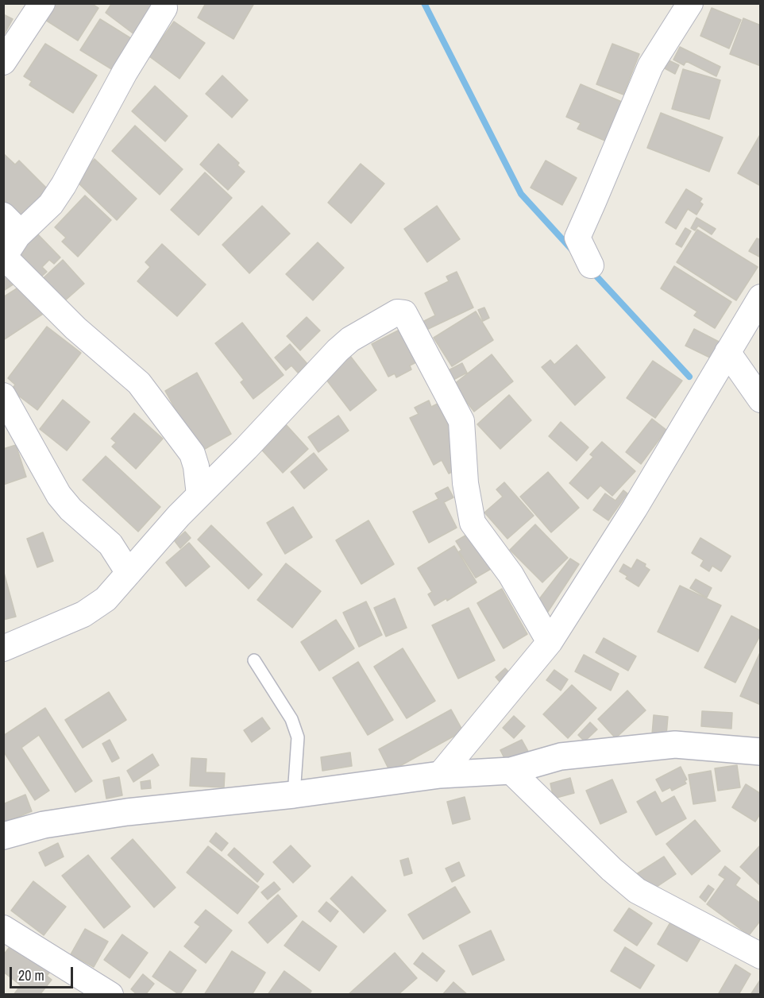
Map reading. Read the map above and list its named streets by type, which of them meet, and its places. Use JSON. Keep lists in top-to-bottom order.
{
  "scale_bar": "20 m"
}
